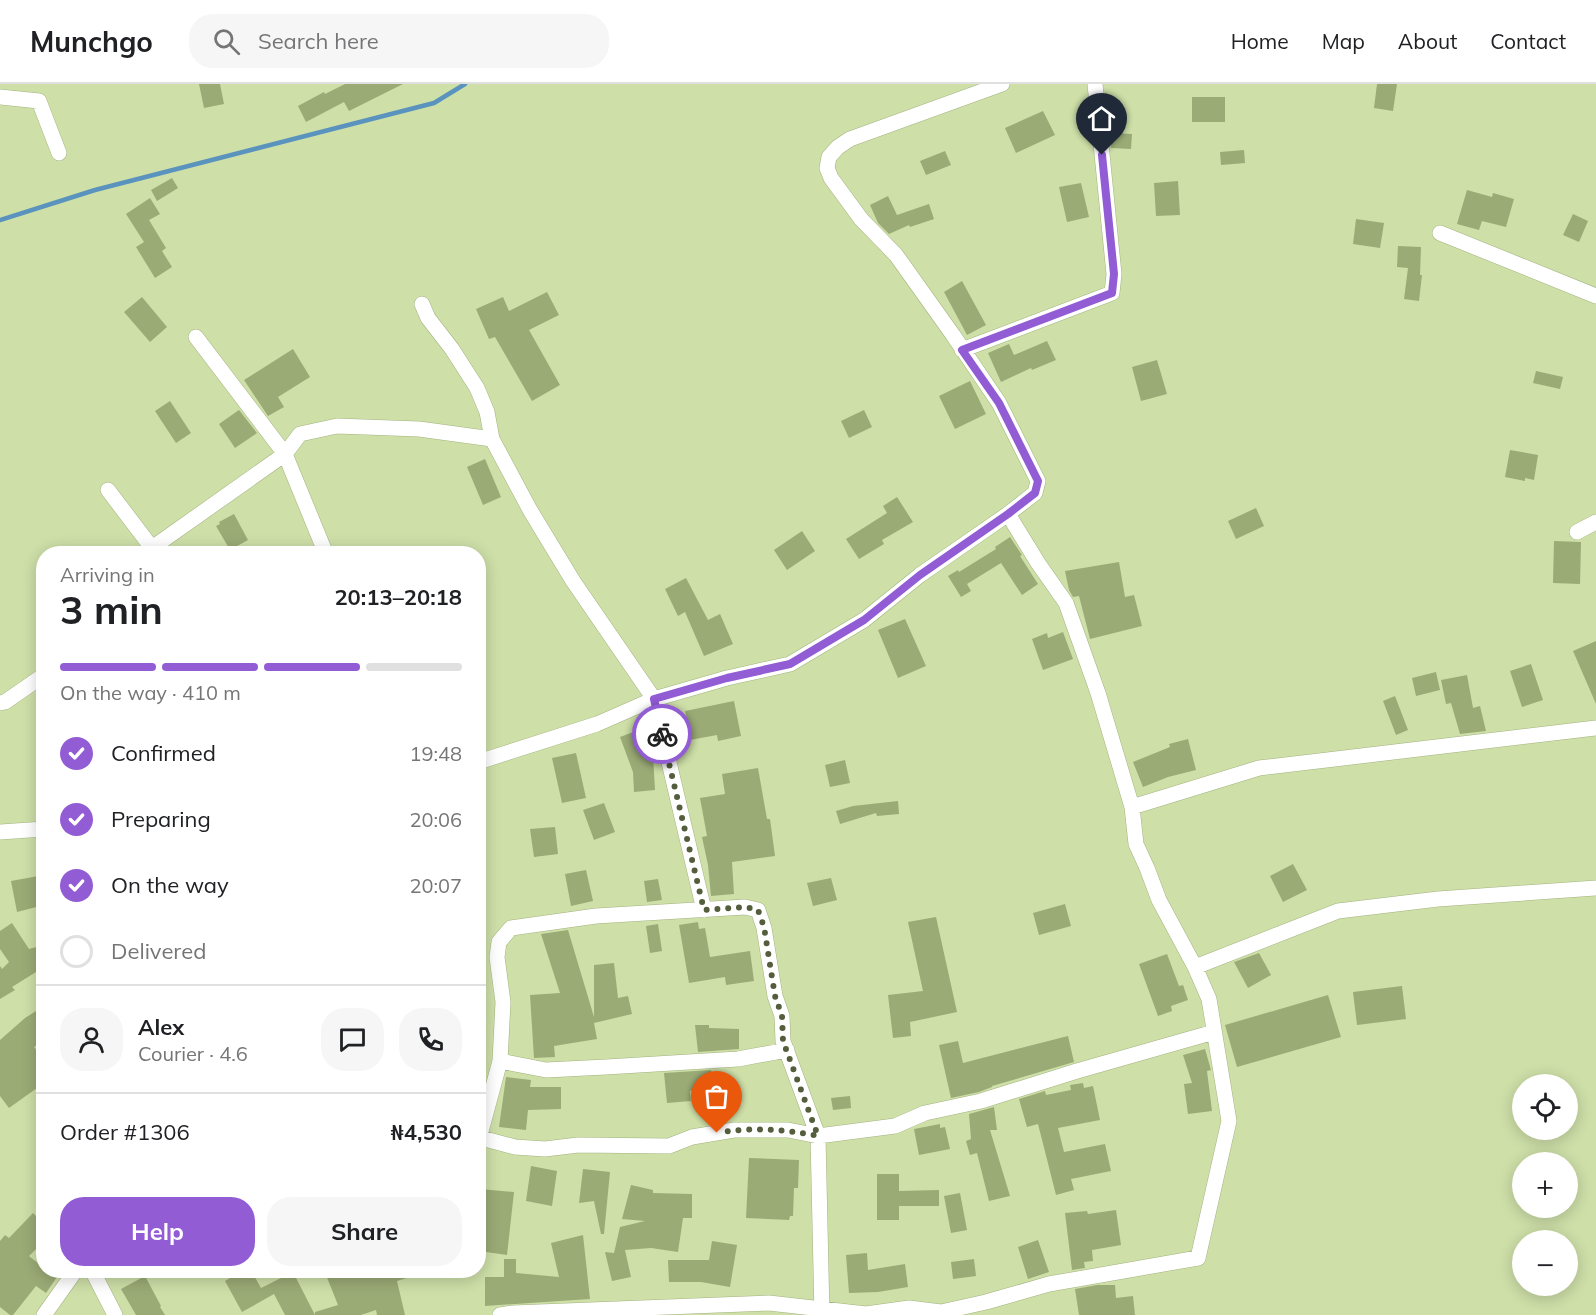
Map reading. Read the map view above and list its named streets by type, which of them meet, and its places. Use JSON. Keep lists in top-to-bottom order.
{
  "page": {
    "header": "Munchgo",
    "search": "Search here",
    "nav": [
      "Home",
      "Map",
      "About",
      "Contact"
    ],
    "heading": ["3 min", "Arriving in", "20:13–20:18"],
    "panel": [
      "Alex",
      "Courier · 4.6",
      "Order #1306",
      "₦4,530"
    ],
    "bar": "On the way · 410 m",
    "list": [
      ["Confirmed", "19:48"],
      ["Preparing", "20:06"],
      ["On the way", "20:07"],
      "Delivered"
    ],
    "map_buttons": ["+", "−"],
    "buttons": ["Help", "Share"]
  }
}
